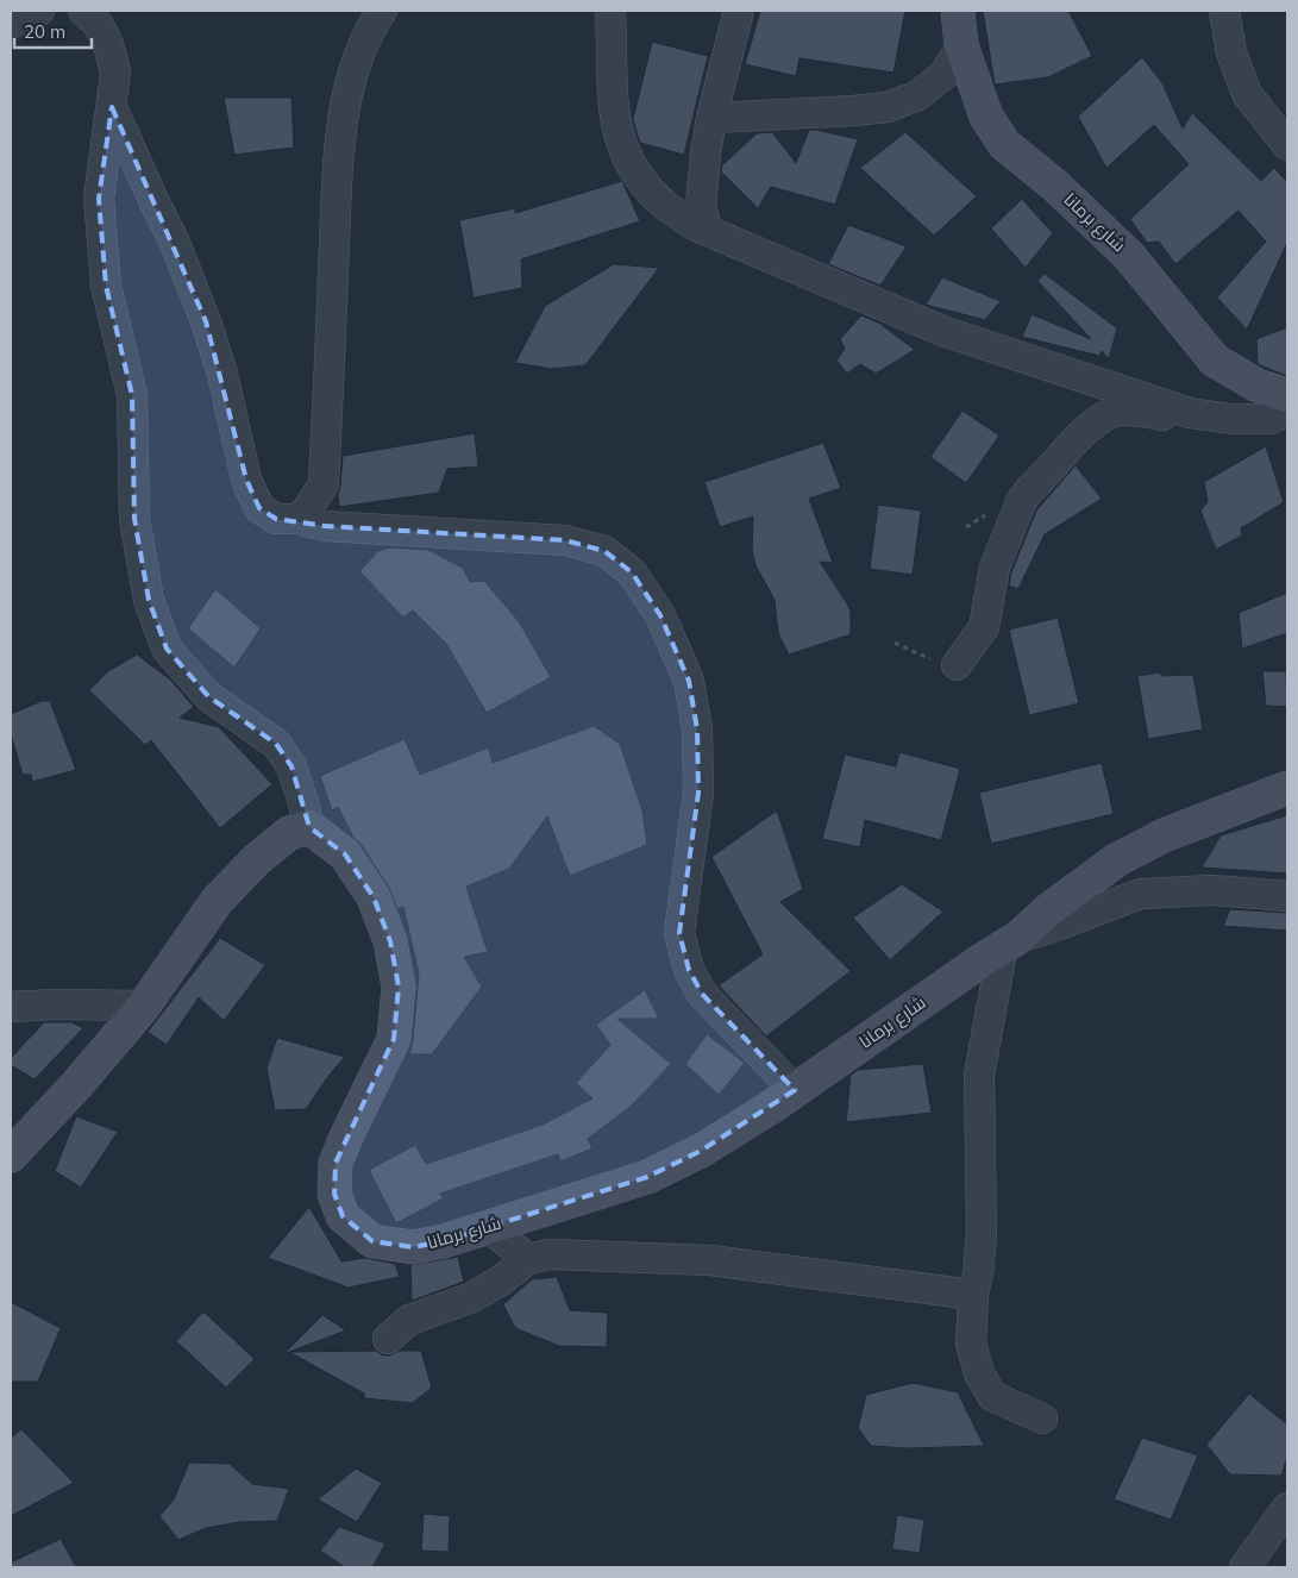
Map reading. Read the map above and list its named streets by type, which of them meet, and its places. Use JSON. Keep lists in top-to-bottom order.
{
  "streets": {
    "street": ["شارع برمانا"]
  },
  "scale_bar": "20 m"
}
